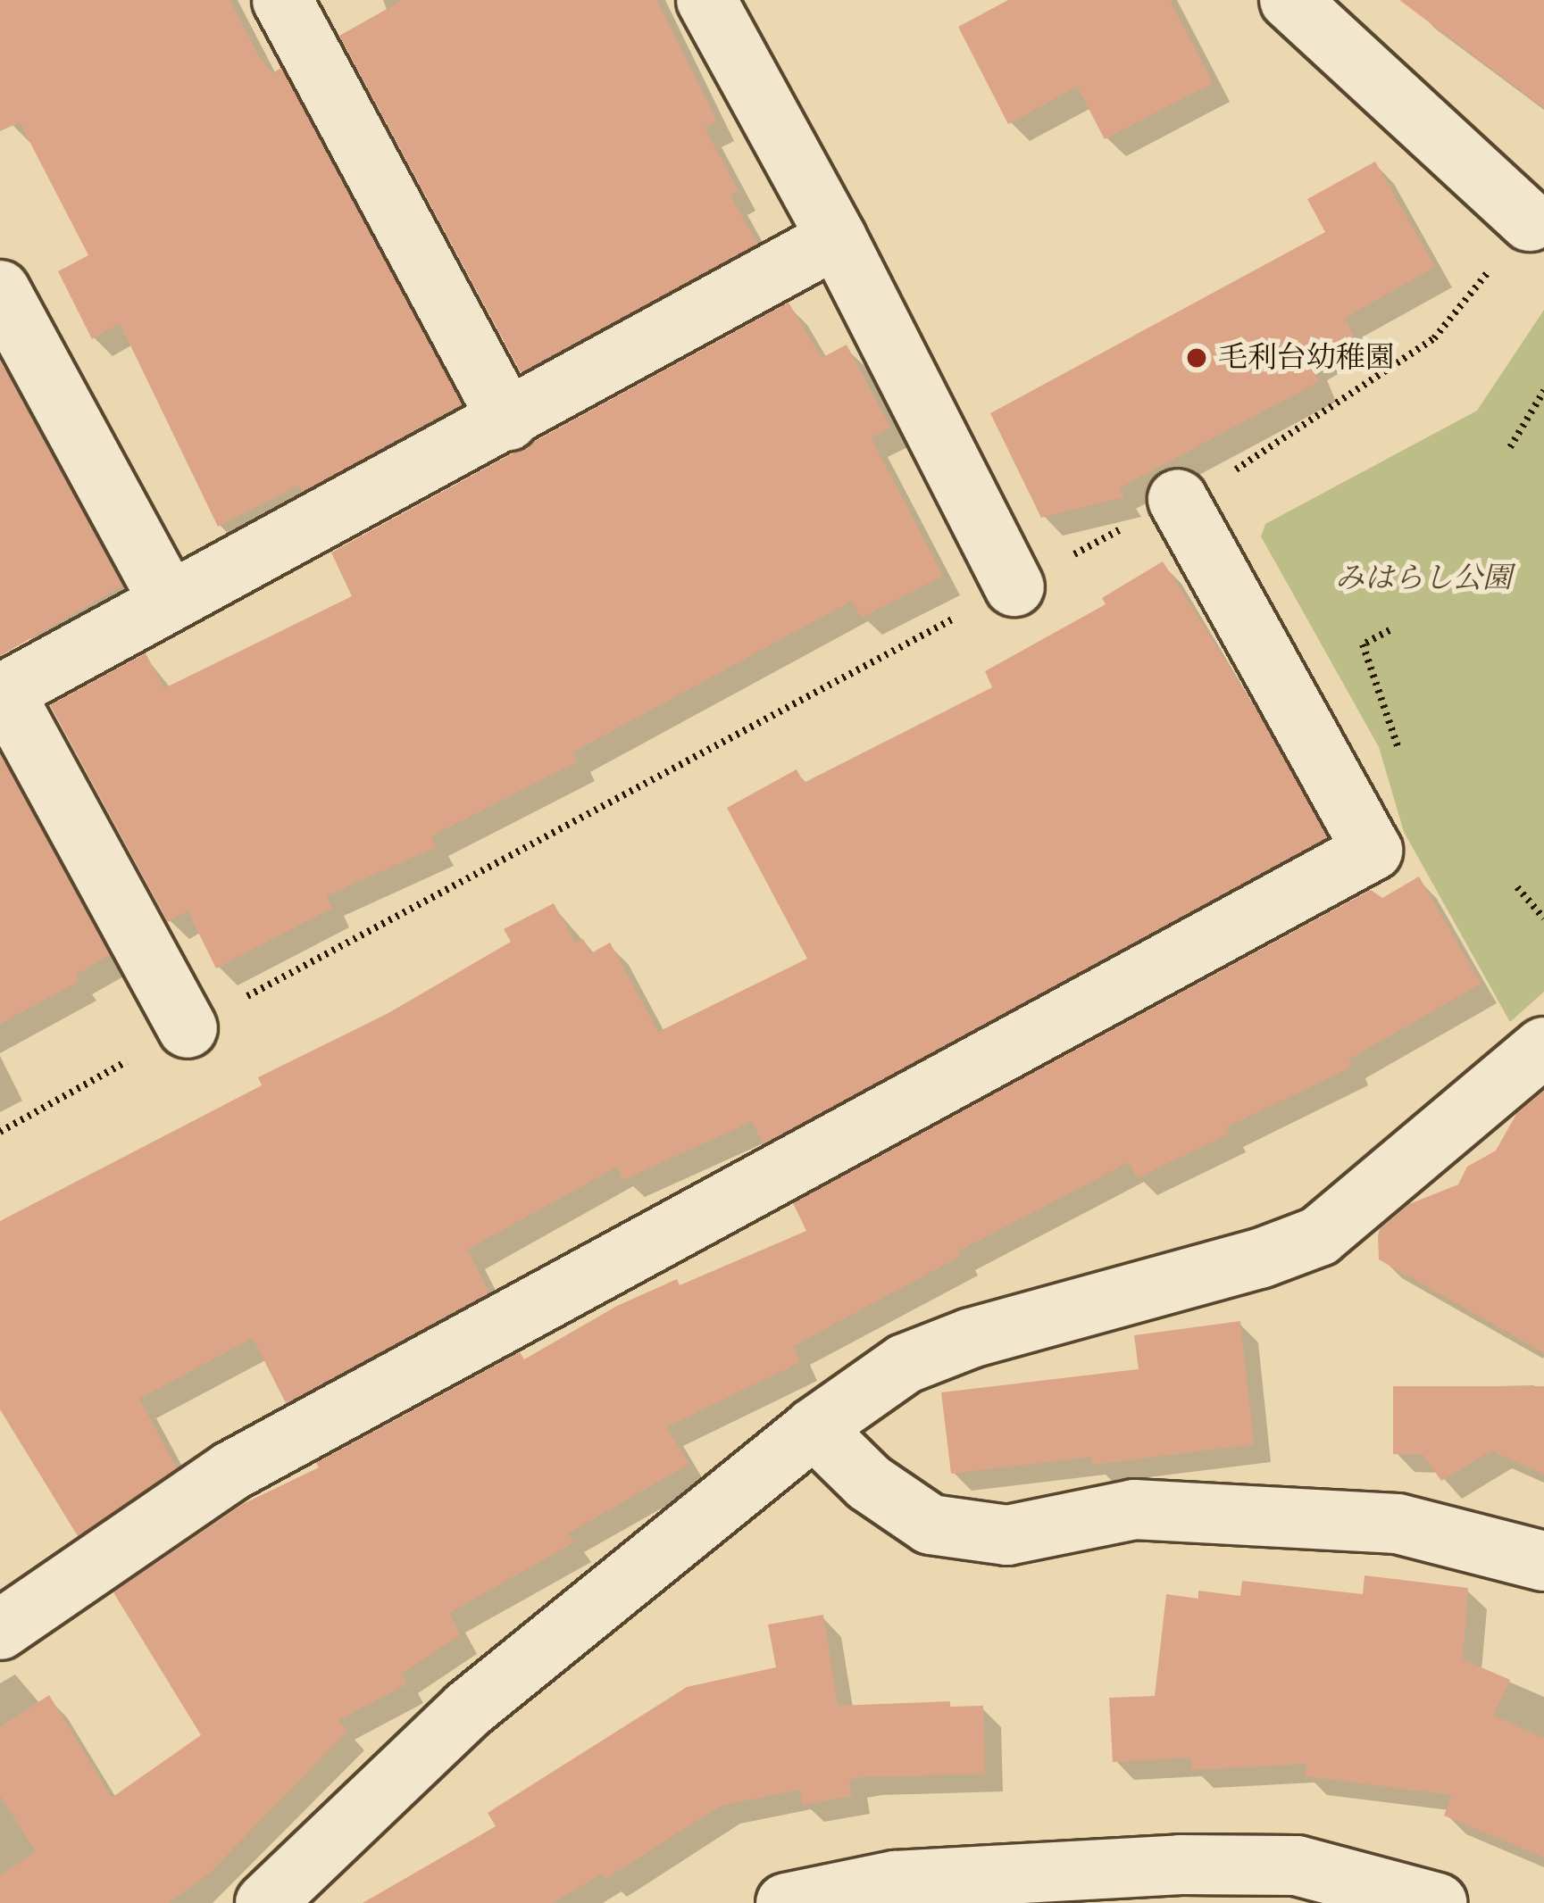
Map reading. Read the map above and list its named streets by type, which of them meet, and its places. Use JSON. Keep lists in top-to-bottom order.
{
  "parks": ["みはらし公園"],
  "places": ["毛利台幼稚園"]
}
